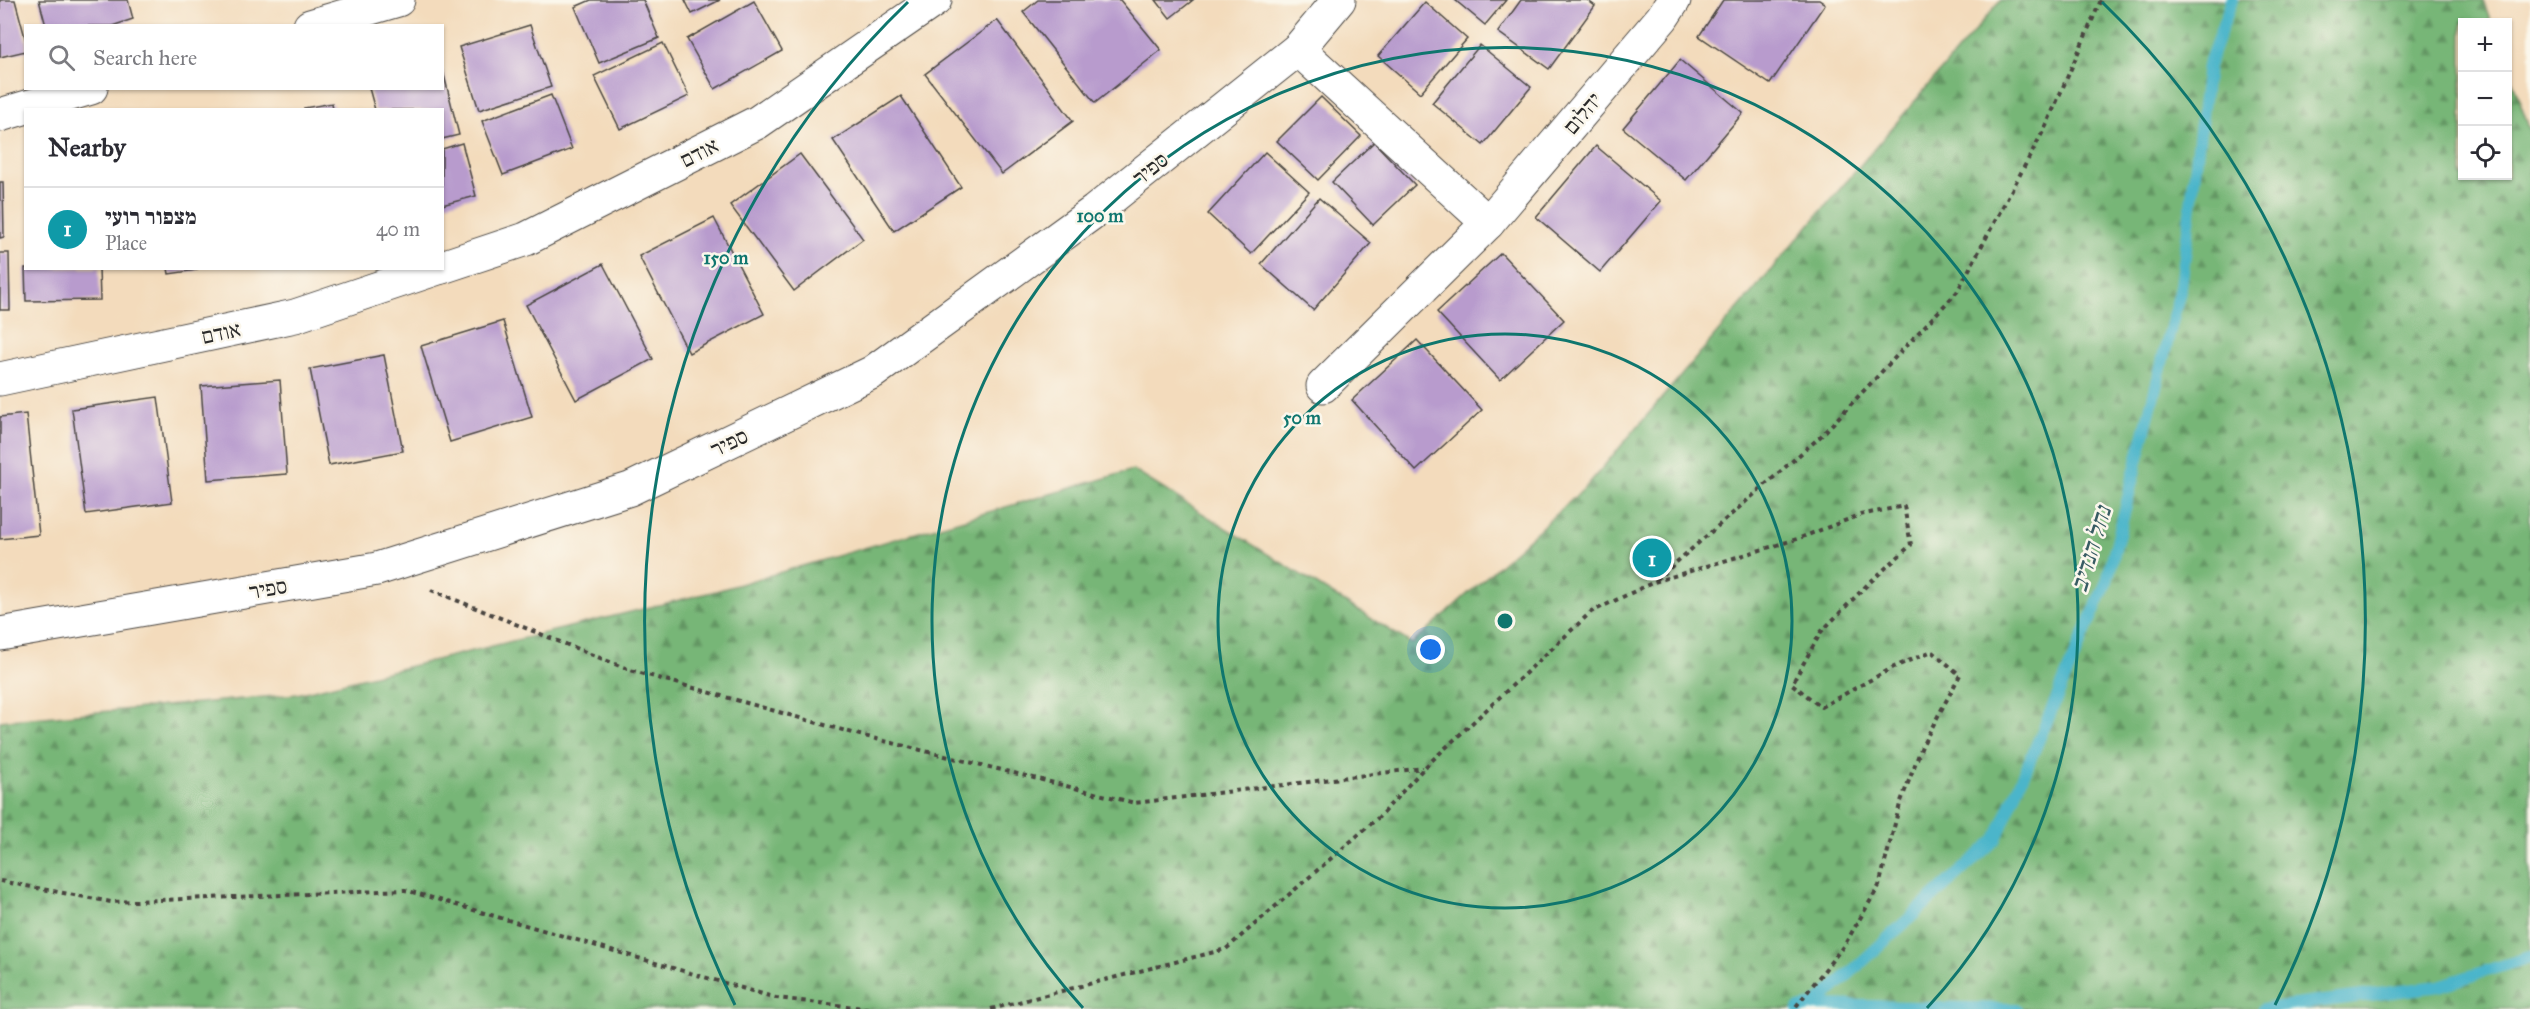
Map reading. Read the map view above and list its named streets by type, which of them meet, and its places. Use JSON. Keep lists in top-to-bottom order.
{
  "streets": {
    "street": ["יהלום", "אודם", "ספיר"]
  },
  "water": ["נחל הנדיב"],
  "page": {
    "map_buttons": ["+", "−"],
    "search": "Search here",
    "heading": "Nearby",
    "list": [
      {
        "mark": "1",
        "name": "מצפור רועי",
        "note": "Place",
        "value": "40 m"
      }
    ],
    "pins": "1"
  },
  "rings": ["100 m", "150 m", "50 m"]
}
